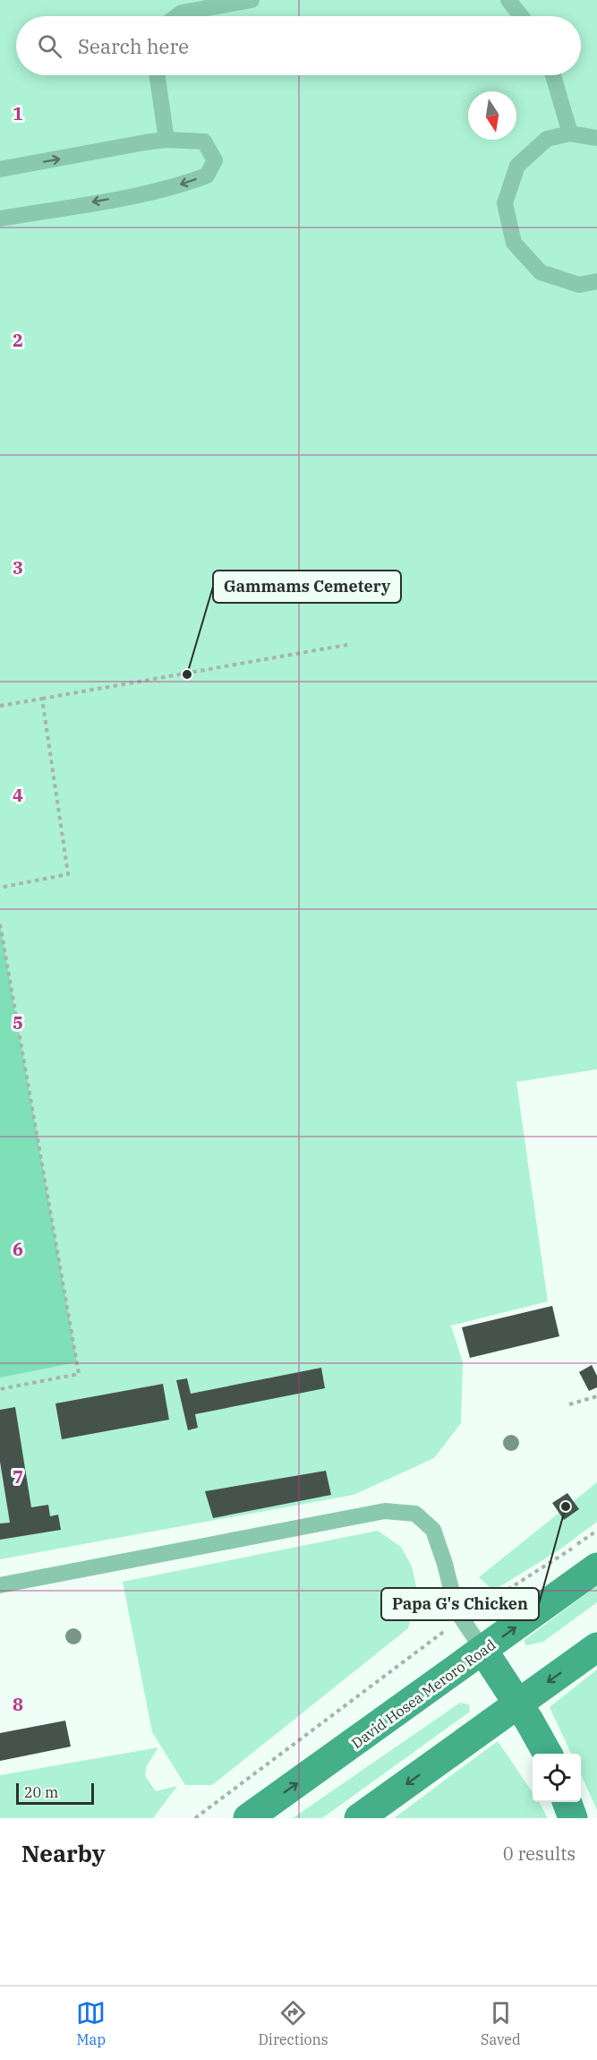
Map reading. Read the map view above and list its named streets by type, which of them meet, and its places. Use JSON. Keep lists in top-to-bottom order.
{
  "streets": {
    "main road": ["David Hosea Meroro Road"]
  },
  "places": ["Gammams Cemetery", "Papa G's Chicken"],
  "scale_bar": "20 m",
  "north": "bottom",
  "page": {
    "search": "Search here",
    "scale": "20 m",
    "heading": ["Nearby", "0 results"],
    "nav": ["Map", "Directions", "Saved"]
  },
  "grid": {
    "rows": [
      "1",
      "2",
      "3",
      "4",
      "5",
      "6",
      "7",
      "8"
    ]
  }
}
